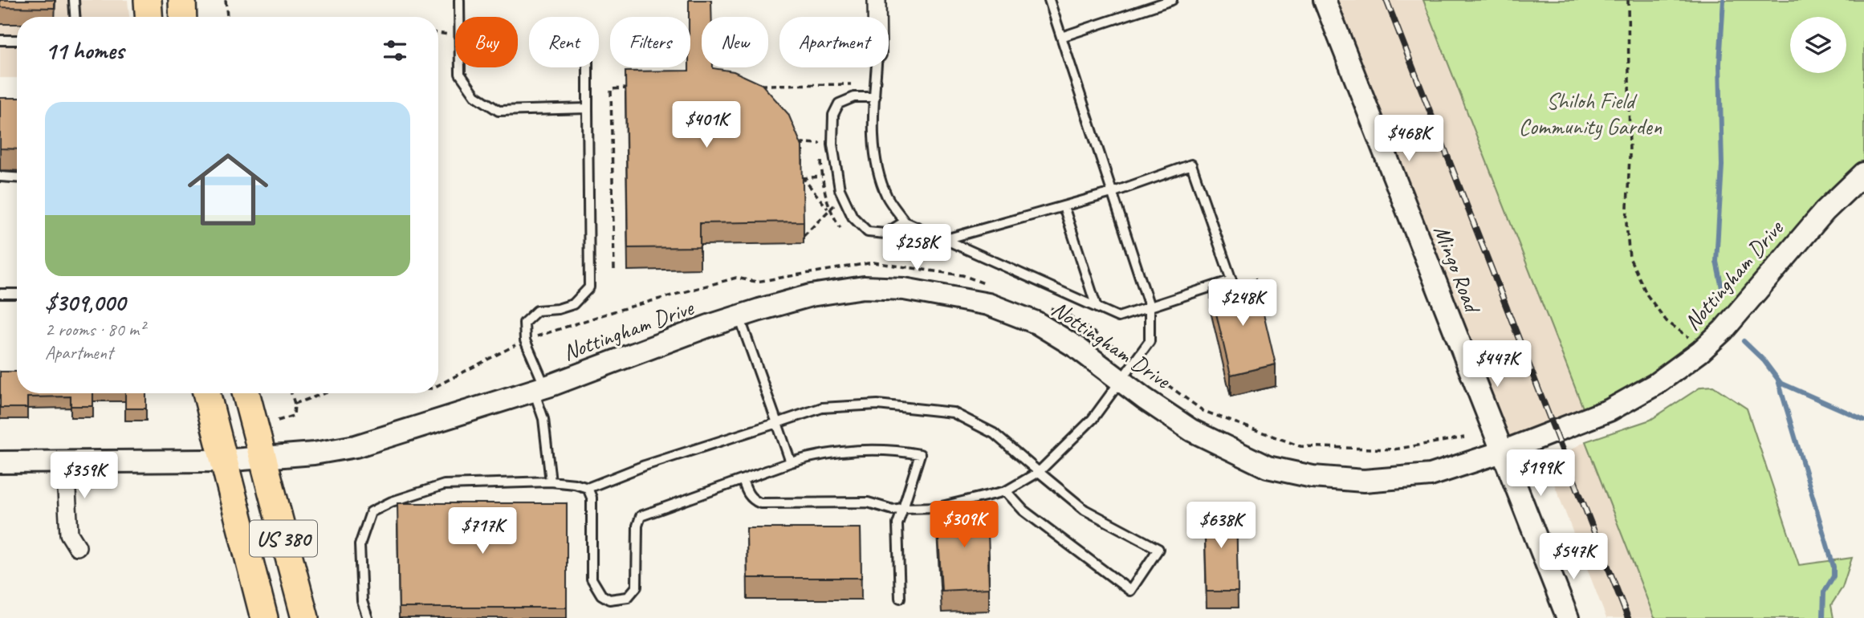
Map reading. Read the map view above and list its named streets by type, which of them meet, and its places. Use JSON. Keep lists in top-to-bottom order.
{
  "streets": {
    "main road": ["US 380"],
    "street": ["Mingo Road", "Nottingham Drive"]
  },
  "crossings": [
    ["Mingo Road", "Nottingham Drive"],
    ["Nottingham Drive", "US 380"]
  ],
  "parks": ["Shiloh Field Community Garden"],
  "page": {
    "chip": [
      "Buy",
      "Rent",
      "Filters",
      "New",
      "Apartment"
    ],
    "heading": "11 homes",
    "list": [
      {
        "name": "$309,000",
        "note": "2 rooms · 80 m² · Apartment"
      }
    ],
    "price": [
      "$401K",
      "$468K",
      "$258K",
      "$248K",
      "$447K",
      "$199K",
      "$359K",
      "$309K",
      "$638K",
      "$717K",
      "$547K"
    ]
  }
}
